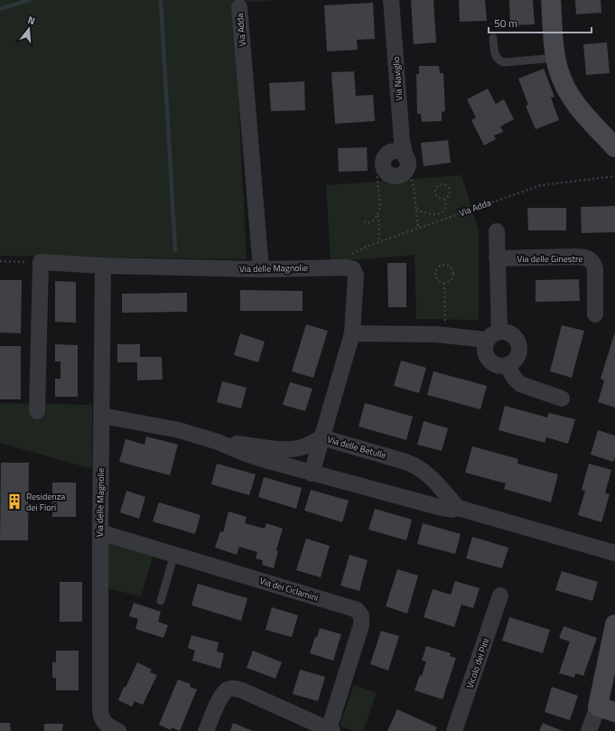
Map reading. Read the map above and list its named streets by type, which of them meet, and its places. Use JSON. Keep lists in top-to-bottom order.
{
  "streets": {
    "street": [
      "Via Adda",
      "Via Naviglio",
      "Via delle Ginestre",
      "Via delle Magnolie",
      "Via delle Betulle",
      "Via dei Ciclamini",
      "Vicolo dei Pini"
    ]
  },
  "crossings": [
    ["Via Adda", "Via delle Magnolie"],
    ["Via delle Magnolie", "Via delle Betulle"],
    ["Via delle Magnolie", "Via dei Ciclamini"]
  ],
  "places": {
    "building": ["Residenza dei Fiori"]
  },
  "scale_bar": "50 m",
  "north": "top"
}
